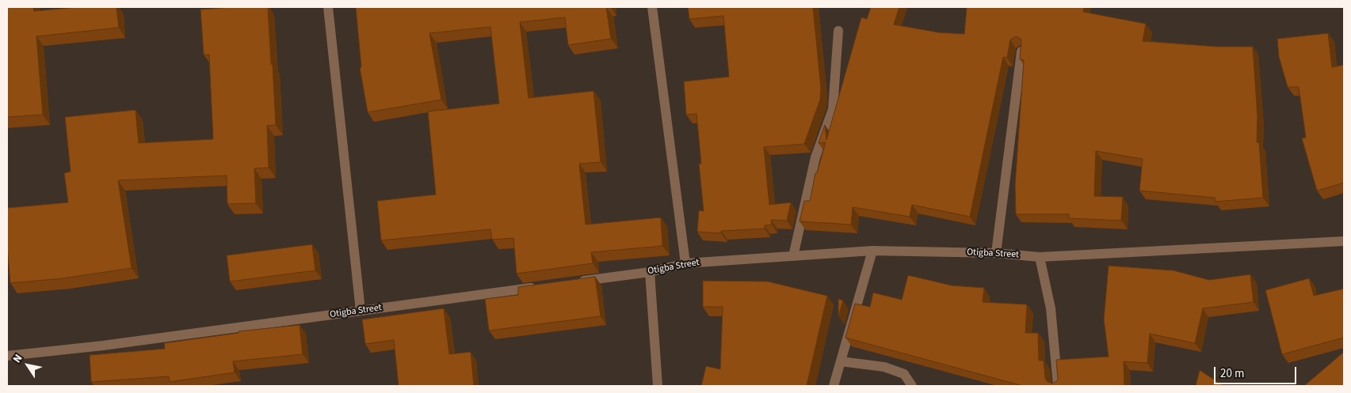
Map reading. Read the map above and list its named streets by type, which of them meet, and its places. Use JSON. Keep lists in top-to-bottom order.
{
  "streets": {
    "street": ["Otigba Street"]
  },
  "scale_bar": "20 m",
  "north": "top left"
}
